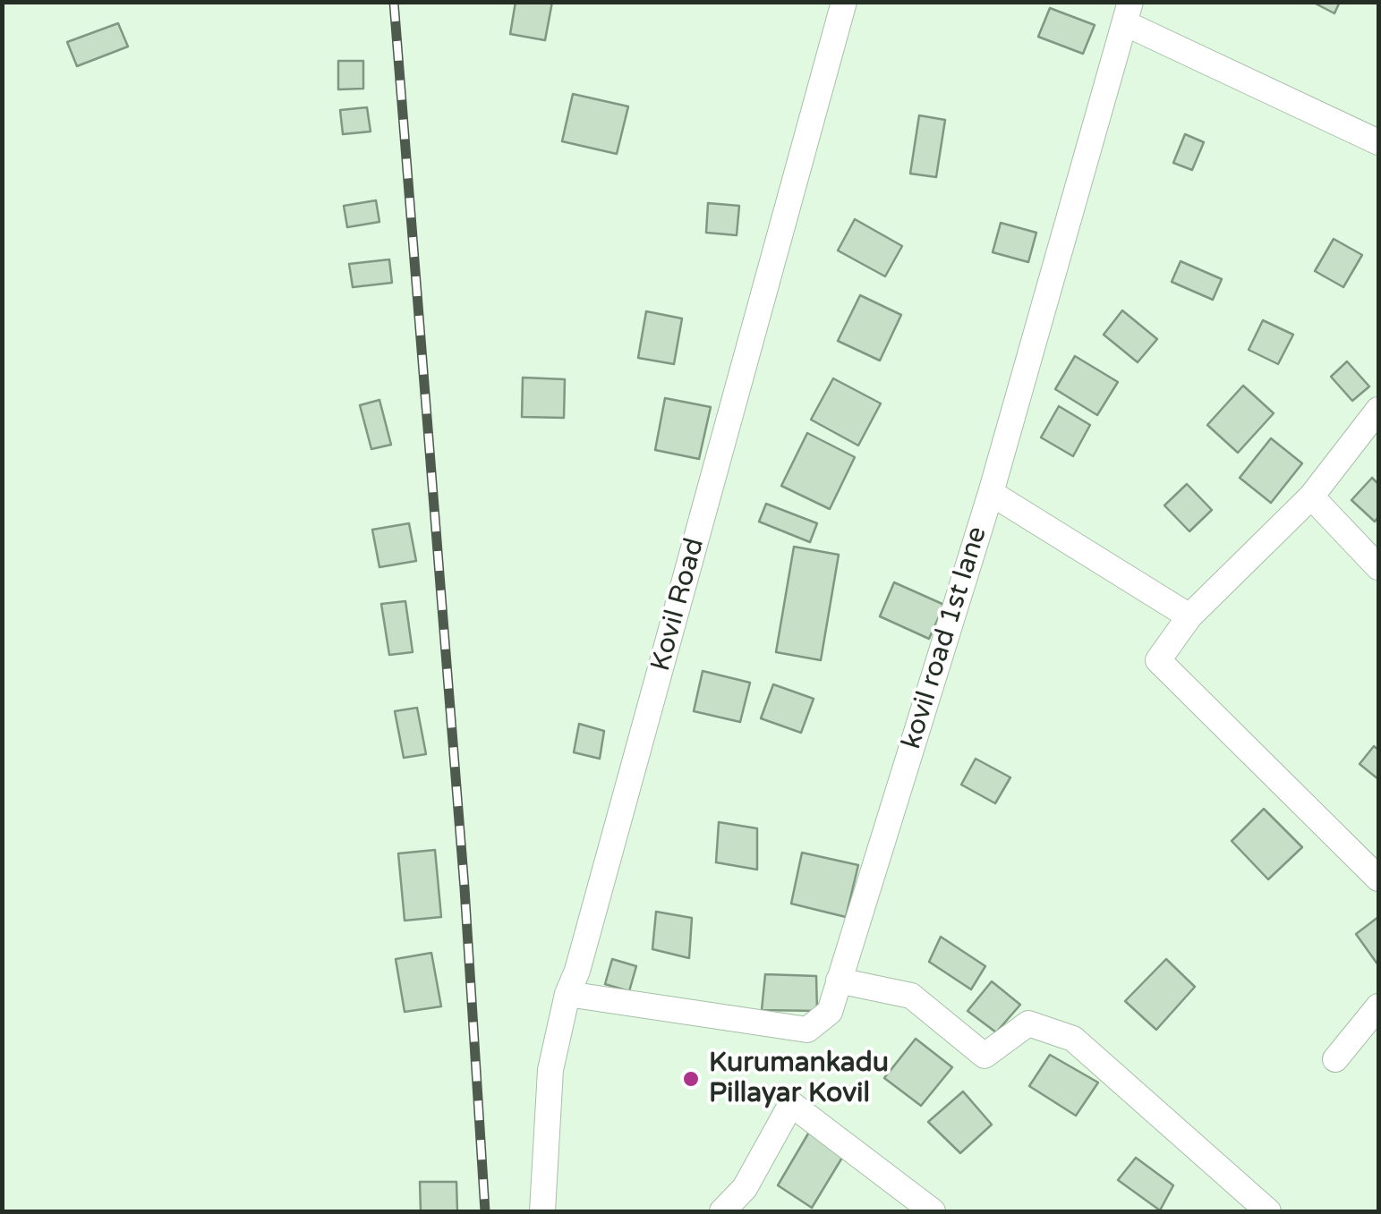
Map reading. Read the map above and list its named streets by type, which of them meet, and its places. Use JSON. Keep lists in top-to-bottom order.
{
  "streets": {
    "street": ["Kovil Road", "kovil road 1st lane"]
  },
  "crossings": [
    ["Kovil Road", "kovil road 1st lane"]
  ],
  "places": ["Kurumankadu Pillayar Kovil"]
}
